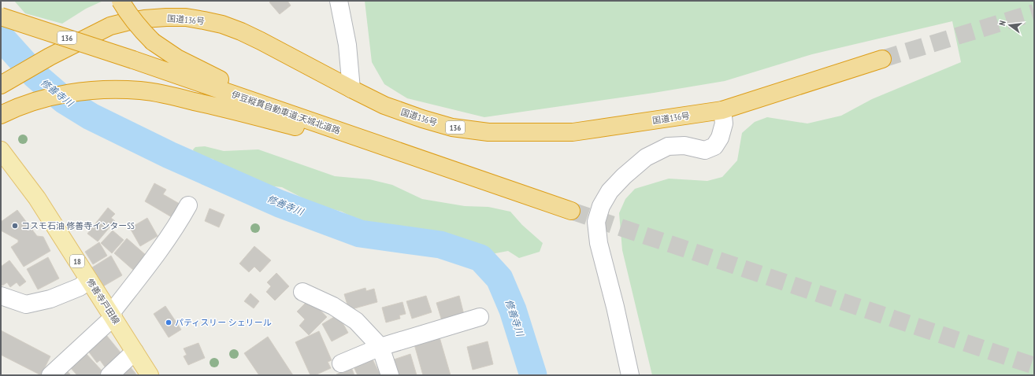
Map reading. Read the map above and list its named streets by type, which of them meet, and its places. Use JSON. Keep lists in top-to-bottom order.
{
  "streets": {
    "highway": ["国道136号", "136", "伊豆縦貫自動車道;天城北道路"],
    "main road": ["18", "修善寺戸田線"]
  },
  "water": ["修善寺川"],
  "places": ["コスモ石油 修善寺インターSS", "パティスリー シェリール"],
  "north": "left"
}
